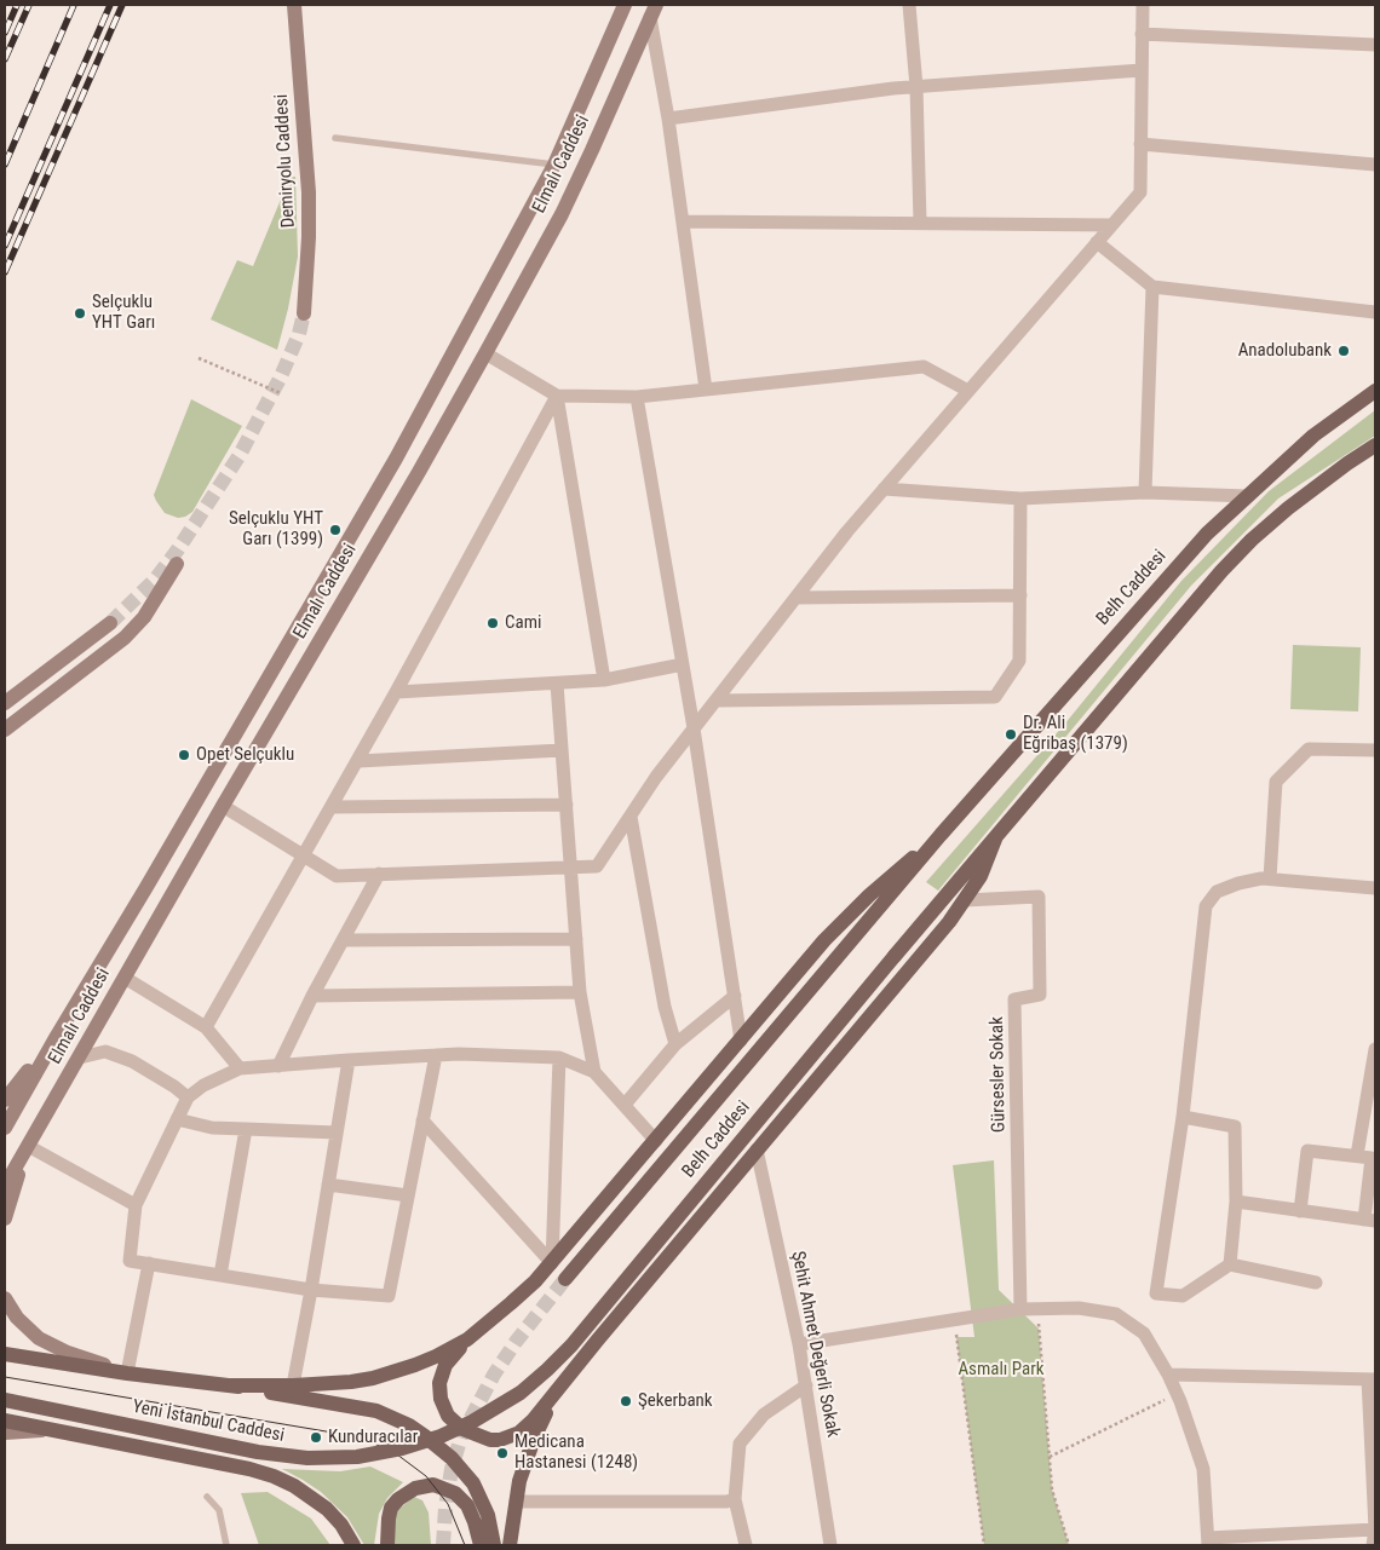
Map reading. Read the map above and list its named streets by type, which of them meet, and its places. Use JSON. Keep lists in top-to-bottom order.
{
  "streets": {
    "main road": [
      "Demiryolu Caddesi",
      "Elmalı Caddesi",
      "Belh Caddesi",
      "Yeni İstanbul Caddesi"
    ],
    "street": ["Gürsesler Sokak", "Şehit Ahmet Değerli Sokak"]
  },
  "crossings": [
    ["Belh Caddesi", "Gürsesler Sokak"],
    ["Belh Caddesi", "Şehit Ahmet Değerli Sokak"],
    ["Belh Caddesi", "Yeni İstanbul Caddesi"]
  ],
  "parks": ["Asmalı Park"],
  "places": [
    "Selçuklu YHT Garı",
    "Anadolubank",
    "Selçuklu YHT Garı (1399)",
    "Cami",
    "Dr. Ali Eğribaş (1379)",
    "Opet Selçuklu",
    "Şekerbank",
    "Kunduracılar",
    "Medicana Hastanesi (1248)"
  ]
}
